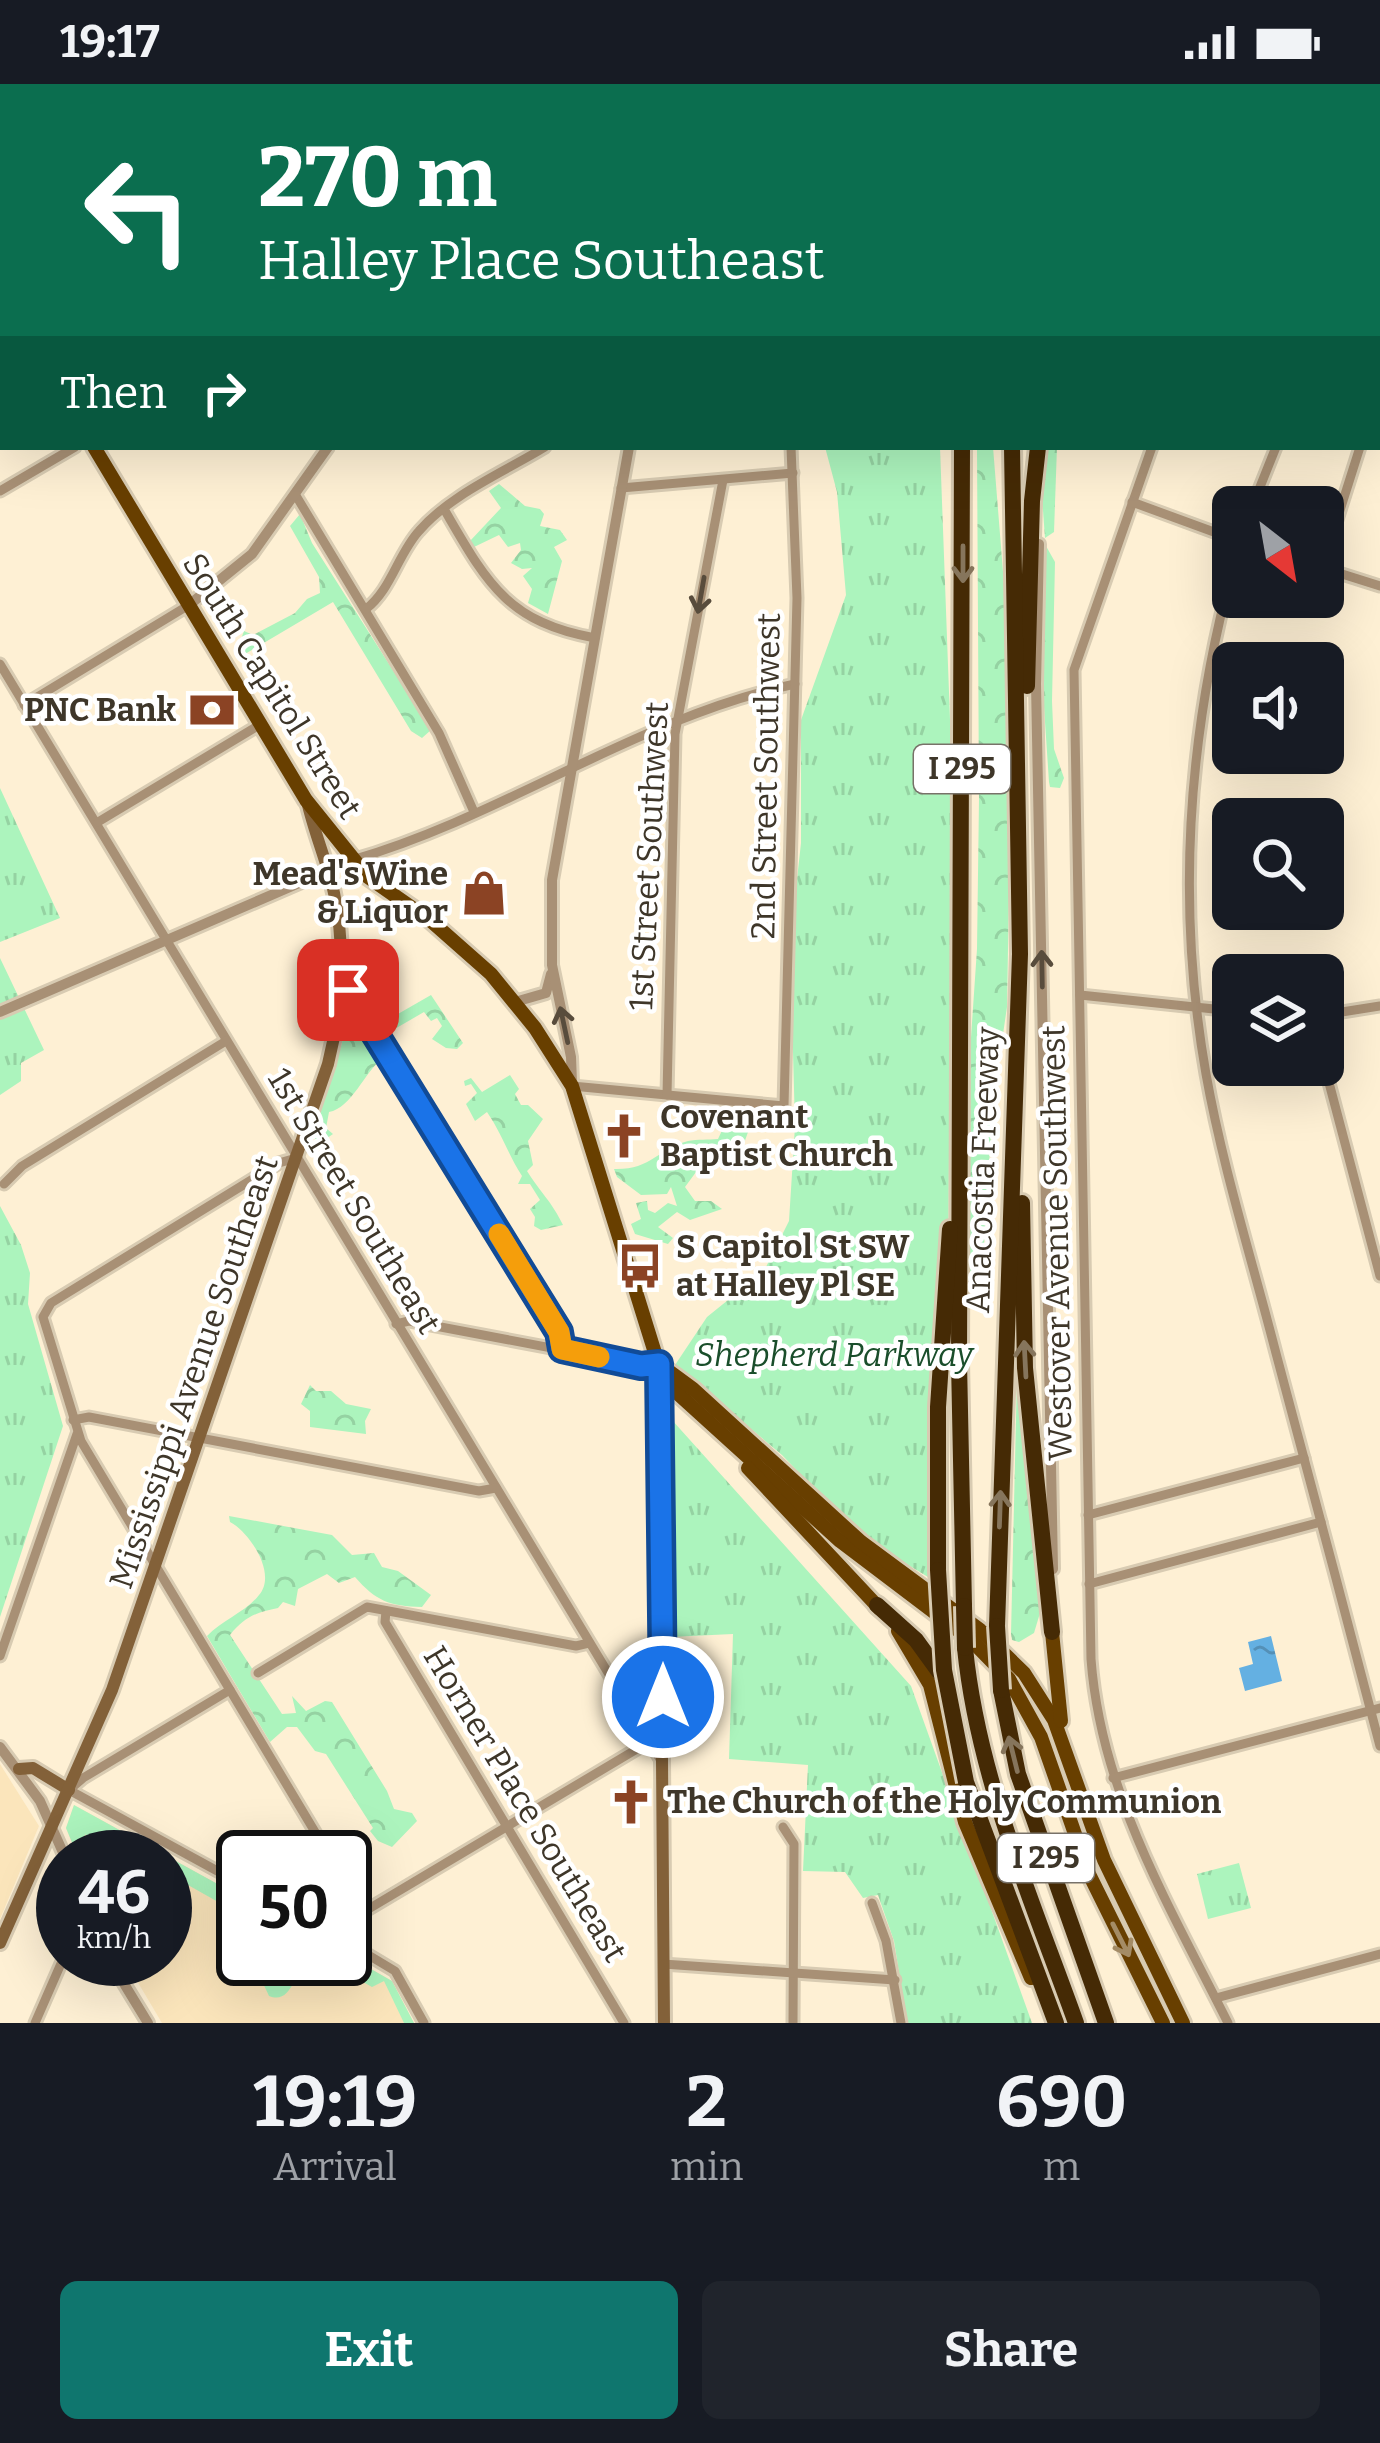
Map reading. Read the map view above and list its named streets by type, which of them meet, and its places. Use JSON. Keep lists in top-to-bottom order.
{
  "streets": {
    "highway": ["I 295", "Anacostia Freeway"],
    "main road": ["South Capitol Street", "Mississippi Avenue Southeast"],
    "street": [
      "2nd Street Southwest",
      "1st Street Southwest",
      "1st Street Southeast",
      "Westover Avenue Southwest",
      "Horner Place Southeast"
    ]
  },
  "crossings": [
    ["South Capitol Street", "Mississippi Avenue Southeast"],
    ["2nd Street Southwest", "1st Street Southwest"],
    ["1st Street Southeast", "Mississippi Avenue Southeast"]
  ],
  "one_way": ["1st Street Southwest"],
  "parks": ["Shepherd Parkway"],
  "places": {
    "bank": ["PNC Bank"],
    "shop": ["Mead's Wine & Liquor"],
    "church": ["Covenant Baptist Church", "The Church of the Holy Communion"],
    "bus stop": ["S Capitol St SW at Halley Pl SE"]
  },
  "north": "bottom right",
  "page": {
    "status": "19:17",
    "turn": ["270 m", "Halley Place Southeast"],
    "then": "Then",
    "speed": "46 km/h",
    "limit": "50",
    "eta": [
      "19:19",
      "Arrival",
      "2",
      "min",
      "690",
      "m"
    ],
    "buttons": ["Exit", "Share"]
  }
}
